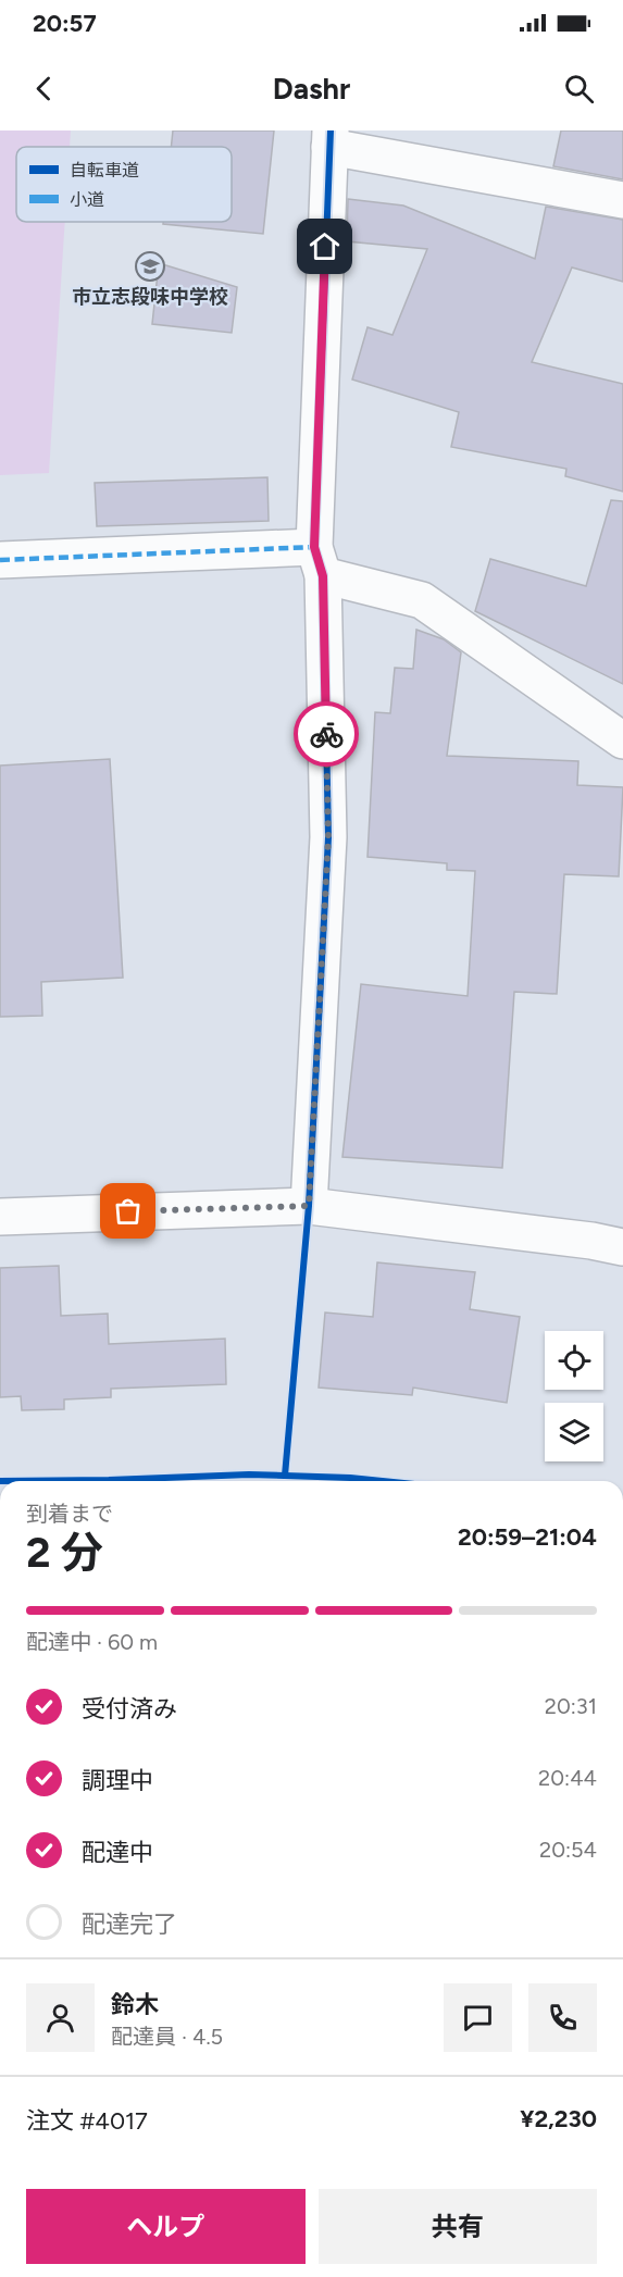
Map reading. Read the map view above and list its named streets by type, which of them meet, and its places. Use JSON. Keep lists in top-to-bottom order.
{
  "places": {
    "school or university": ["市立志段味中学校"]
  },
  "legend": ["自転車道", "小道"],
  "page": {
    "status": "20:57",
    "header": "Dashr",
    "heading": ["2 分", "到着まで", "20:59–21:04"],
    "panel": [
      "鈴木",
      "配達員 · 4.5",
      "注文 #4017",
      "¥2,230"
    ],
    "bar": "配達中 · 60 m",
    "list": [
      ["受付済み", "20:31"],
      ["調理中", "20:44"],
      ["配達中", "20:54"],
      "配達完了"
    ],
    "buttons": ["ヘルプ", "共有"]
  }
}
